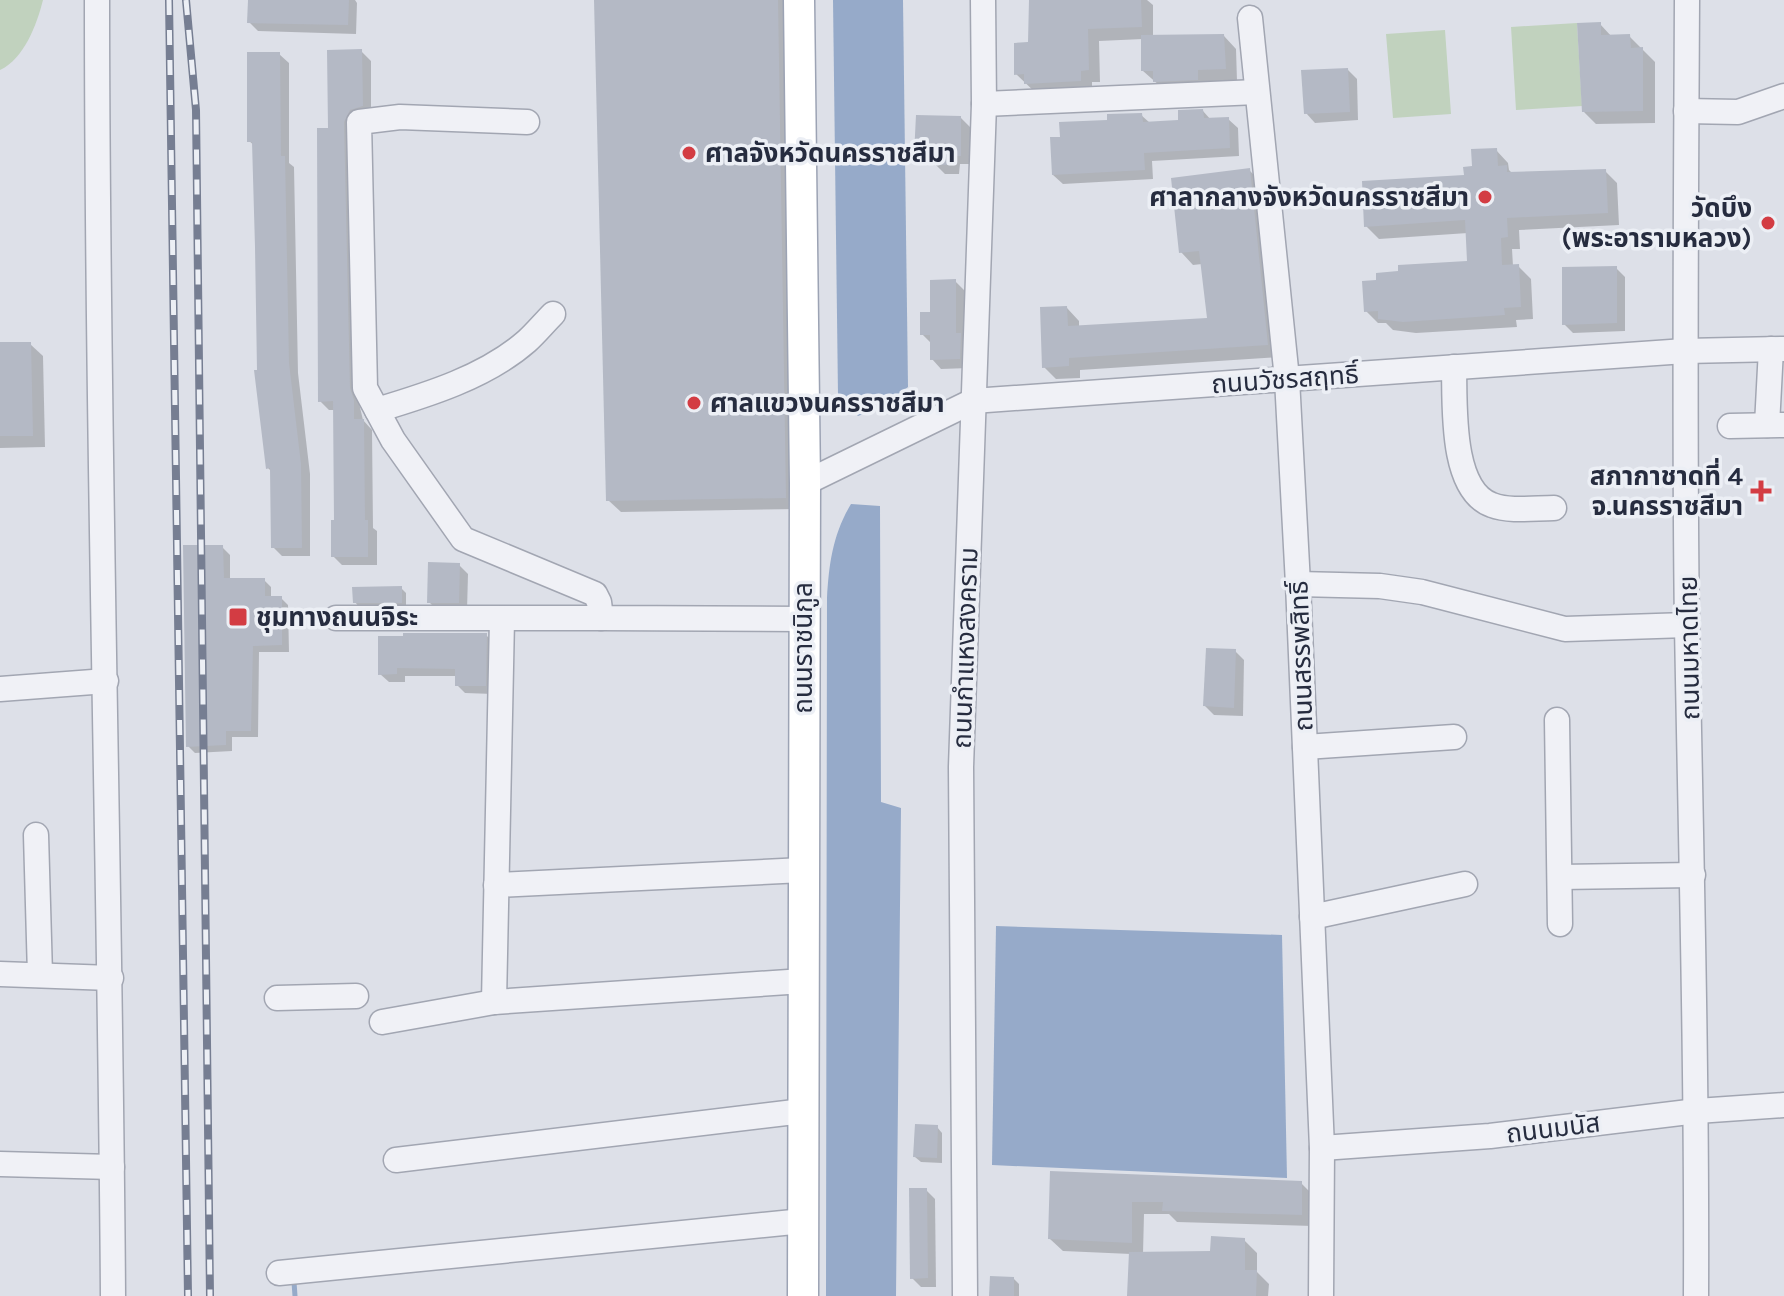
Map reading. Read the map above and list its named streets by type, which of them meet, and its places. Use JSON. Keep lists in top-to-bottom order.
{
  "streets": {
    "main road": ["ถนนราชนิกูล"],
    "street": [
      "ถนนวัชรสฤทธิ์",
      "ถนนกำแหงสงคราม",
      "ถนนมหาดไทย",
      "ถนนสรรพสิทธิ์",
      "ถนนมนัส"
    ]
  },
  "crossings": [
    ["ถนนวัชรสฤทธิ์", "ถนนราชนิกูล"],
    ["ถนนวัชรสฤทธิ์", "ถนนกำแหงสงคราม"],
    ["ถนนวัชรสฤทธิ์", "ถนนมหาดไทย"],
    ["ถนนวัชรสฤทธิ์", "ถนนสรรพสิทธิ์"],
    ["ถนนมหาดไทย", "ถนนมนัส"],
    ["ถนนสรรพสิทธิ์", "ถนนมนัส"]
  ],
  "places": {
    "other": [
      "ศาลจังหวัดนครราชสีมา",
      "ศาลากลางจังหวัดนครราชสีมา",
      "วัดบึง (พระอารามหลวง)",
      "ศาลแขวงนครราชสีมา"
    ],
    "health": ["สภากาชาดที่ 4 จ.นครราชสีมา"],
    "transit": ["ชุมทางถนนจิระ"]
  }
}
